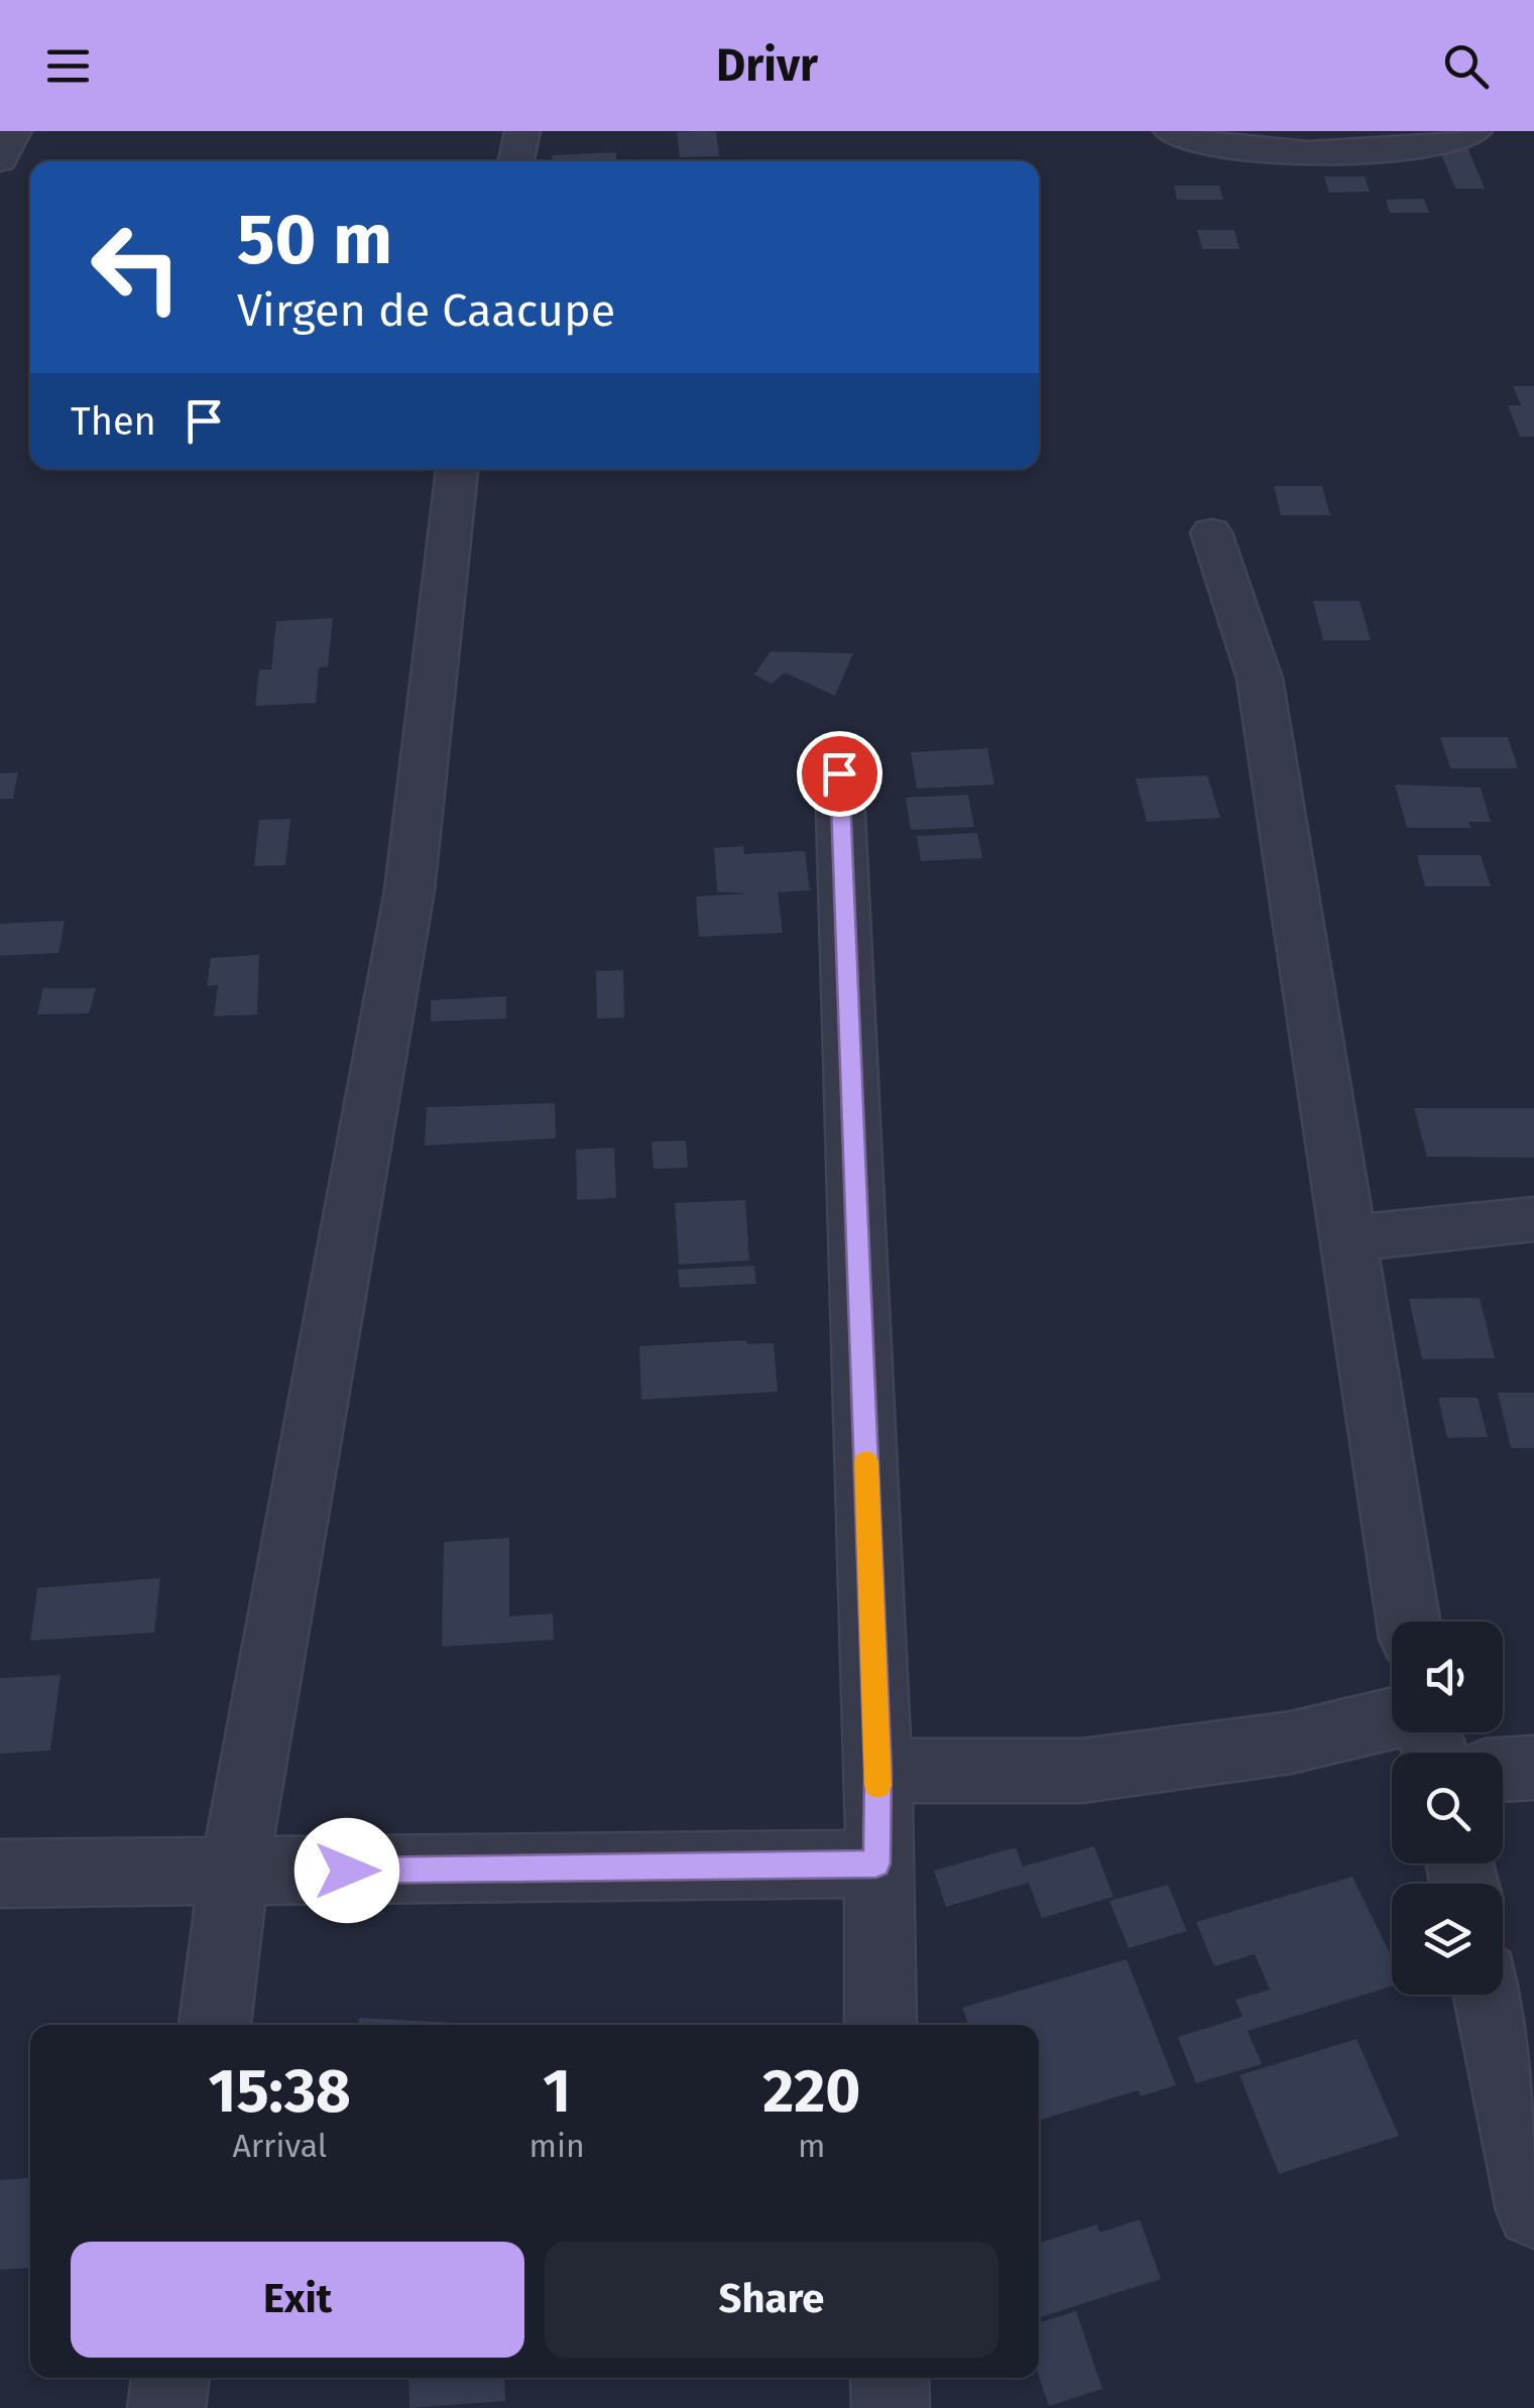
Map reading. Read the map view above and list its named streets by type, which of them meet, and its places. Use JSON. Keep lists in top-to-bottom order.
{
  "page": {
    "header": "Drivr",
    "turn": ["50 m", "Virgen de Caacupe"],
    "then": "Then",
    "eta": [
      "15:38",
      "Arrival",
      "1",
      "min",
      "220",
      "m"
    ],
    "buttons": ["Exit", "Share"]
  }
}
